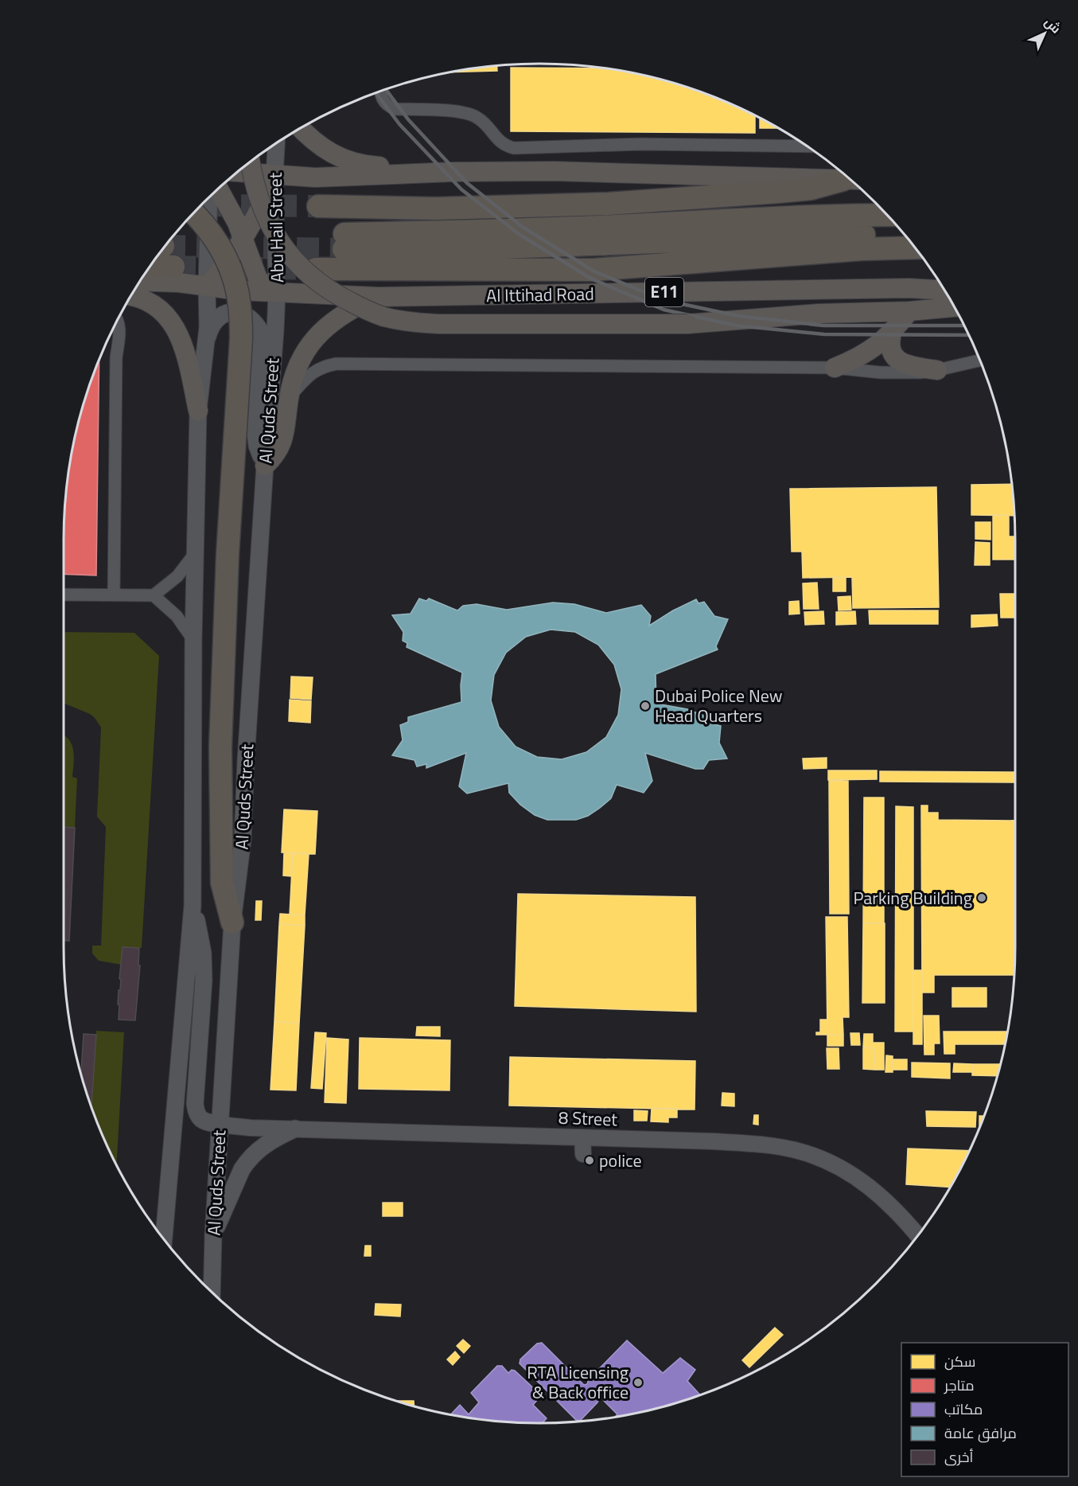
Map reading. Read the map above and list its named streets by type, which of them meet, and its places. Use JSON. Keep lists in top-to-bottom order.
{
  "streets": {
    "main road": [
      "Abu Hail Street",
      "E11",
      "Al Ittihad Road",
      "Al Quds Street"
    ],
    "street": ["8 Street"]
  },
  "crossings": [
    ["Abu Hail Street", "Al Ittihad Road"],
    ["Abu Hail Street", "Al Quds Street"],
    ["Al Ittihad Road", "Al Quds Street"],
    ["Al Quds Street", "8 Street"]
  ],
  "places": [
    "Dubai Police New Head Quarters",
    "Parking Building",
    "police",
    "RTA Licensing & Back office"
  ],
  "legend": [
    "سكن",
    "متاجر",
    "مكاتب",
    "مرافق عامة",
    "أخرى"
  ],
  "north": "top right"
}
